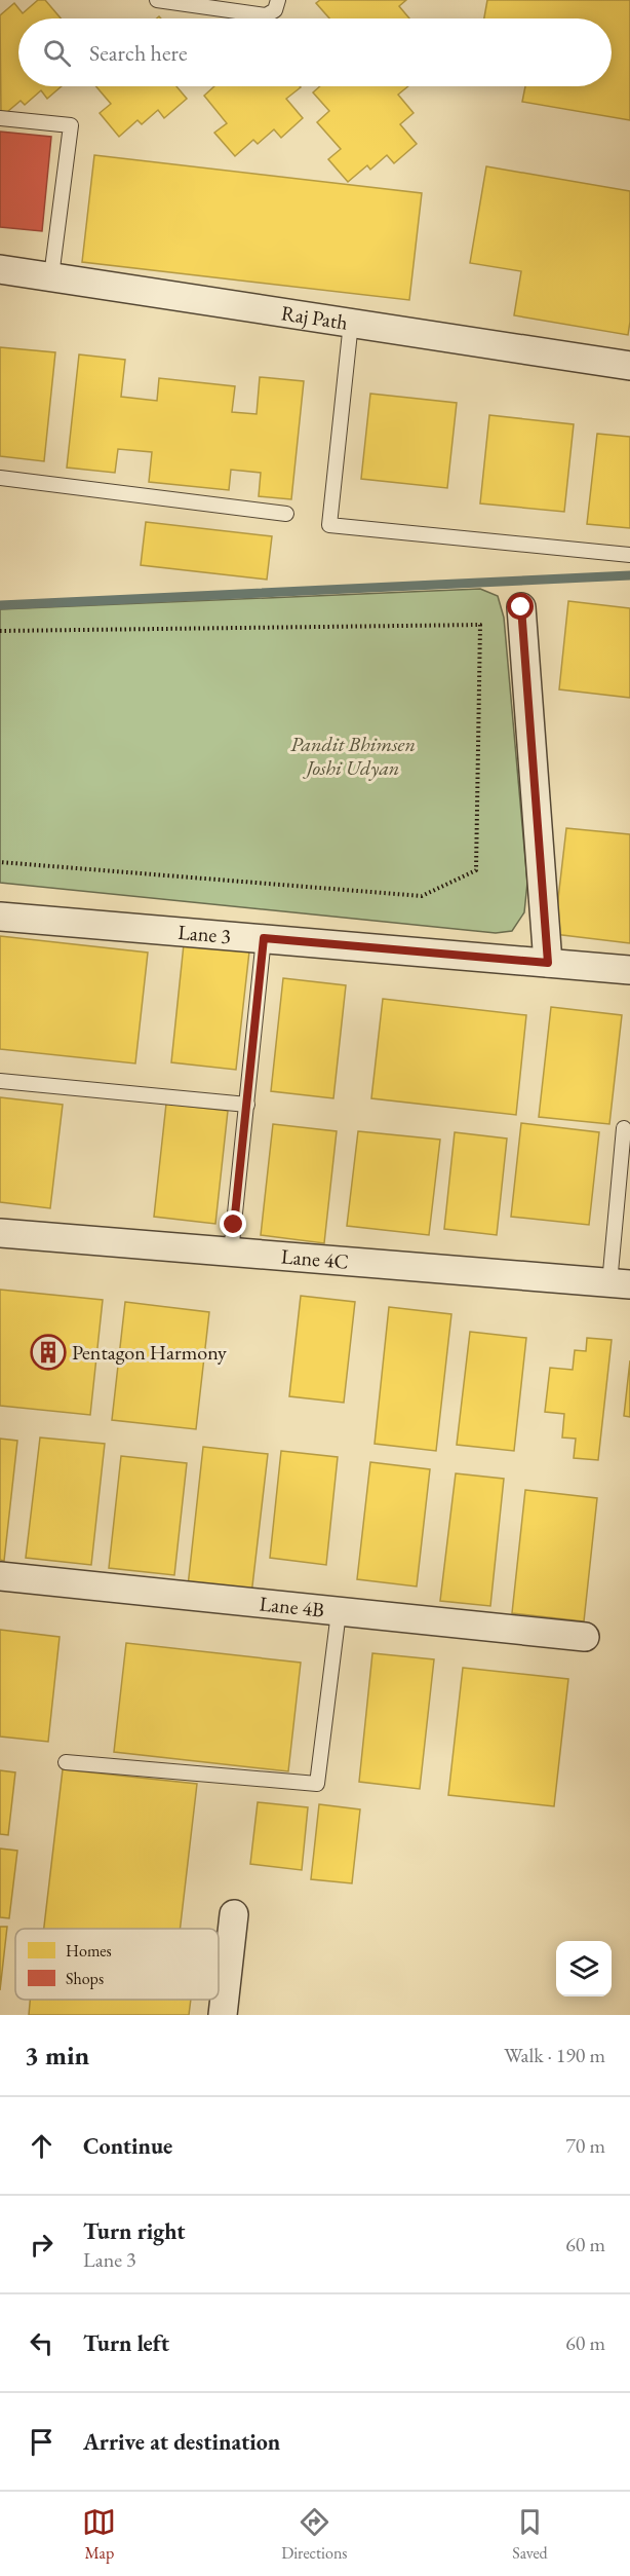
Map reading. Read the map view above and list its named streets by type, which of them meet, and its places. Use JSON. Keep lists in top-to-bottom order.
{
  "streets": {
    "street": [
      "Raj Path",
      "Lane 3",
      "Lane 4C",
      "Lane 4B"
    ]
  },
  "parks": ["Pandit Bhimsen Joshi Udyan"],
  "places": {
    "building": ["Pentagon Harmony"]
  },
  "legend": ["Homes", "Shops"],
  "page": {
    "search": "Search here",
    "heading": ["3 min", "Walk · 190 m"],
    "list": [
      ["Continue", "70 m"],
      ["Turn right", "Lane 3", "60 m"],
      ["Turn left", "60 m"],
      "Arrive at destination"
    ],
    "nav": ["Map", "Directions", "Saved"]
  }
}
